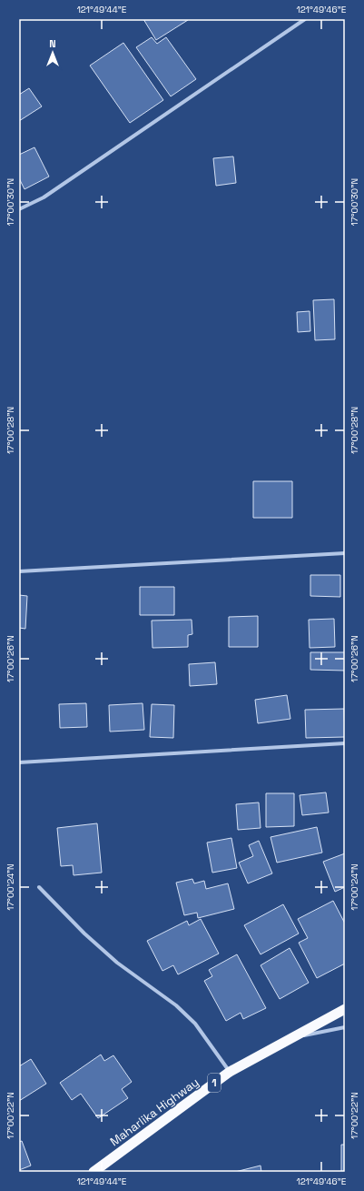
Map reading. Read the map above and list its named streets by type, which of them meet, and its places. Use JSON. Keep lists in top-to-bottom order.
{
  "streets": {
    "highway": ["1", "Maharlika Highway"]
  },
  "north": "top",
  "coordinates": [
    "121°49'44\"E",
    "121°49'46\"E",
    "17°00'30\"N",
    "17°00'28\"N",
    "17°00'26\"N",
    "17°00'24\"N",
    "17°00'22\"N"
  ]
}
